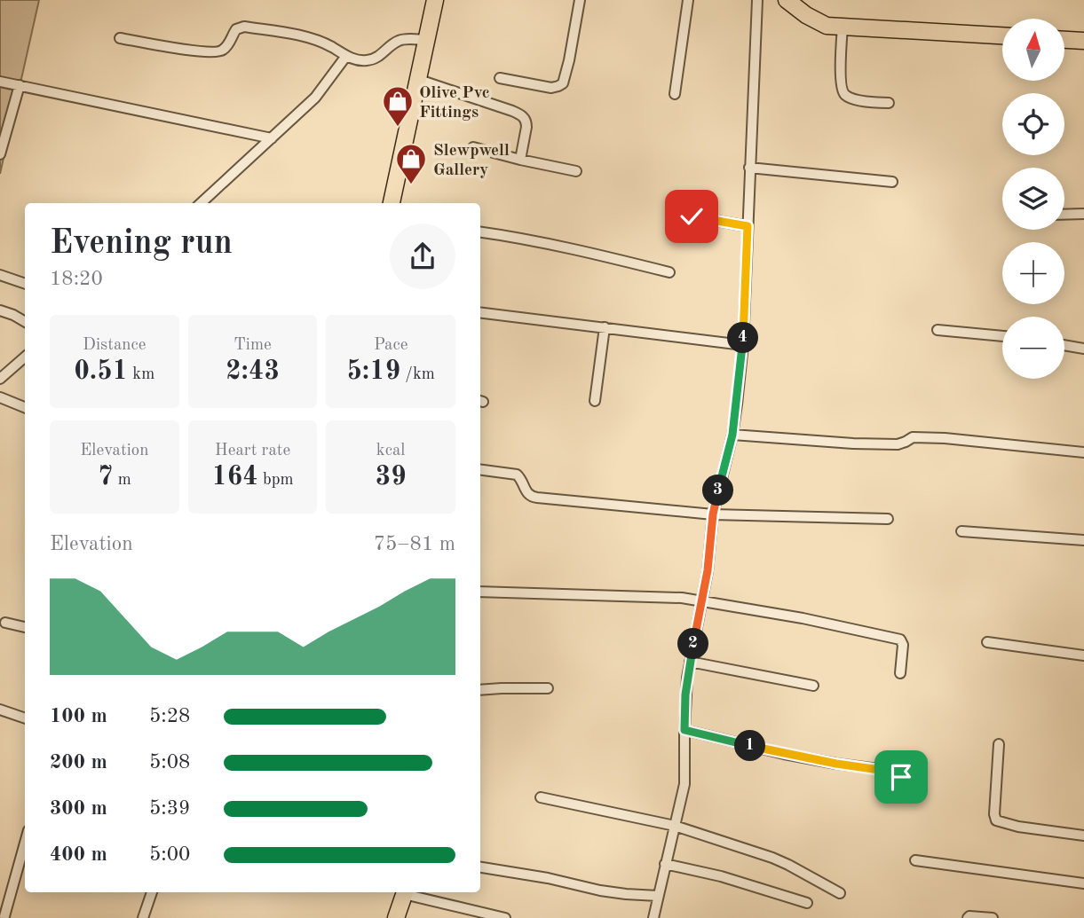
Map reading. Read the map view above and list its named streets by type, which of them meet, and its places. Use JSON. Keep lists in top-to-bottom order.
{
  "places": {
    "shop": ["Olive Pvc Fittings", "Slewpwell Gallery"]
  },
  "north": "top",
  "page": {
    "map_buttons": ["+", "−"],
    "heading": ["Evening run", "18:20"],
    "stats": [
      ["Distance", "0.51 km"],
      ["Time", "2:43"],
      ["Pace", "5:19 /km"],
      ["Elevation", "7 m"],
      ["Heart rate", "164 bpm"],
      ["kcal", "39"]
    ],
    "pins": [
      "4",
      "3",
      "2",
      "1"
    ],
    "chart": ["Elevation", "75–81 m"],
    "list": [
      {
        "name": "100 m",
        "note": "5:28"
      },
      {
        "name": "200 m",
        "note": "5:08"
      },
      {
        "name": "300 m",
        "note": "5:39"
      },
      {
        "name": "400 m",
        "note": "5:00"
      }
    ]
  }
}
